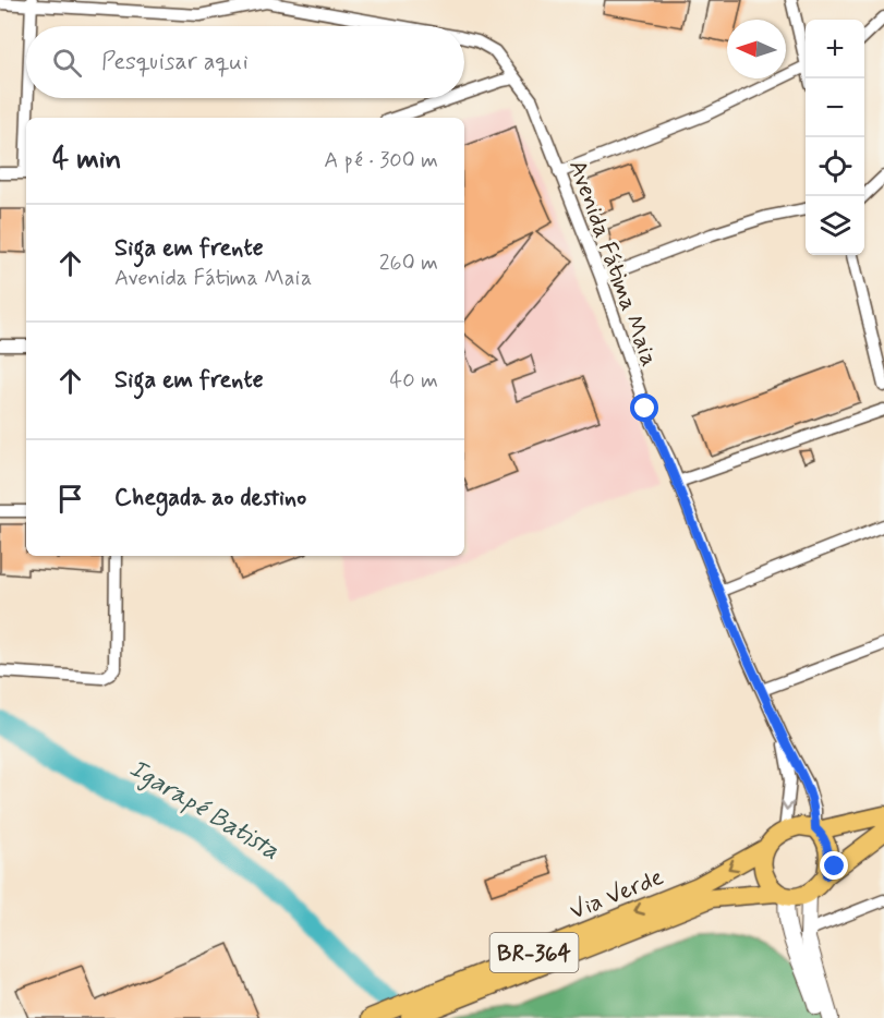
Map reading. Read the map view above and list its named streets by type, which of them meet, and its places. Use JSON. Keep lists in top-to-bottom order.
{
  "streets": {
    "main road": ["Via Verde", "BR-364"],
    "street": ["Avenida Fátima Maia"]
  },
  "crossings": [
    ["Avenida Fátima Maia", "BR-364"],
    ["Via Verde", "BR-364"]
  ],
  "water": ["Igarapé Batista"],
  "north": "left",
  "page": {
    "map_buttons": ["+", "−"],
    "search": "Pesquisar aqui",
    "heading": ["4 min", "A pé · 300 m"],
    "list": [
      ["Siga em frente", "Avenida Fátima Maia", "260 m"],
      ["Siga em frente", "40 m"],
      "Chegada ao destino"
    ]
  }
}
